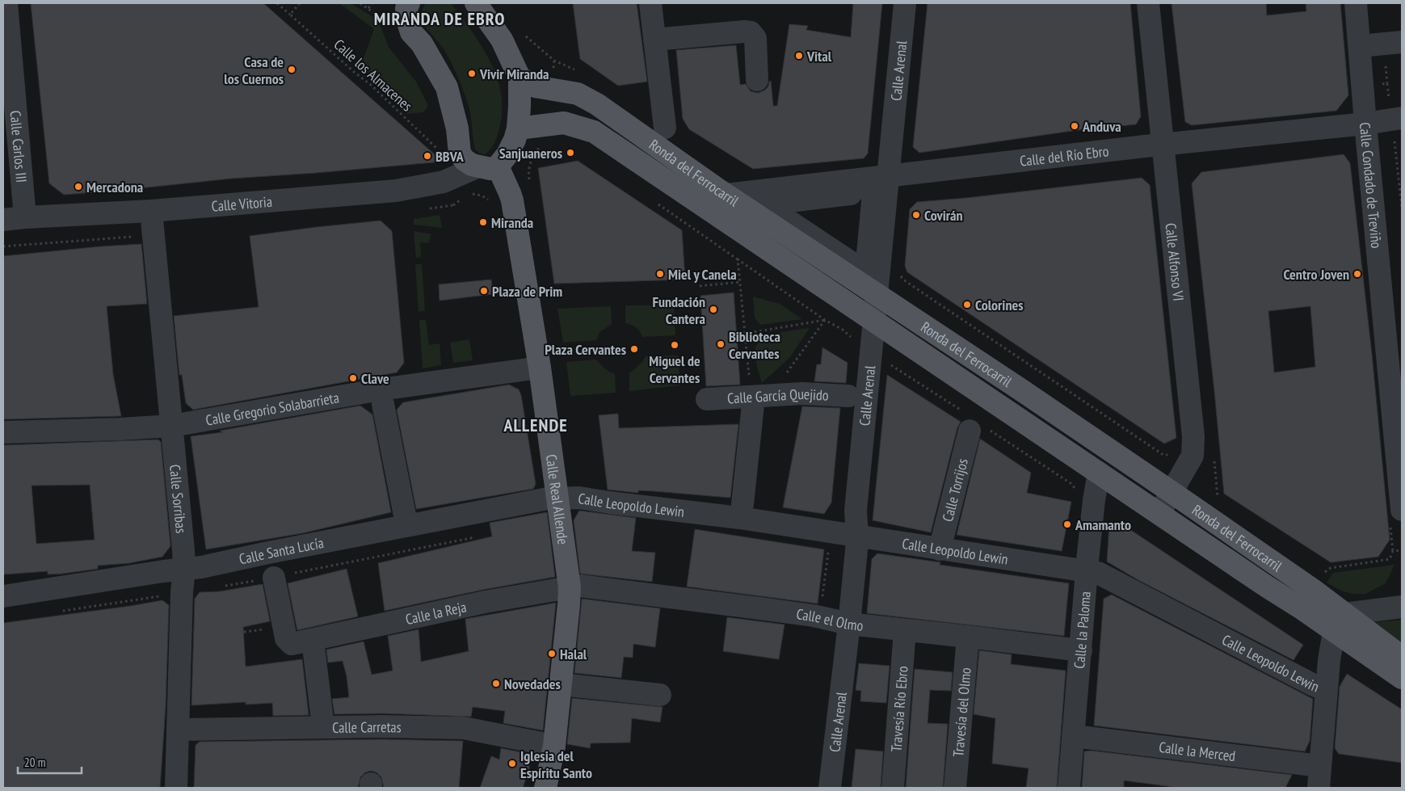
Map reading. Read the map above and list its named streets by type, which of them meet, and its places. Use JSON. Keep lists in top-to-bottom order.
{
  "streets": {
    "main road": ["Ronda del Ferrocarril", "Calle Real Allende"],
    "street": [
      "Calle Arenal",
      "Calle Carlos III",
      "Calle del Río Ebro",
      "Calle Condado de Treviño",
      "Calle Vitoria",
      "Calle Alfonso VI",
      "Calle García Quejido",
      "Calle Gregorio Solabarrieta",
      "Calle Torrijos",
      "Calle Sorribas",
      "Calle Leopoldo Lewin",
      "Calle Santa Lucía",
      "Calle la Reja",
      "Calle el Olmo",
      "Calle la Paloma",
      "Travesía Río Ebro",
      "Travesía del Olmo",
      "Calle Carretas",
      "Calle la Merced"
    ],
    "path": ["Calle los Almacenes"]
  },
  "crossings": [
    ["Calle Arenal", "Calle del Río Ebro"],
    ["Calle Arenal", "Ronda del Ferrocarril"],
    ["Calle Arenal", "Calle Leopoldo Lewin"],
    ["Calle Arenal", "Calle el Olmo"],
    ["Calle Carlos III", "Calle Vitoria"],
    ["Calle del Río Ebro", "Ronda del Ferrocarril"],
    ["Calle del Río Ebro", "Calle Condado de Treviño"],
    ["Calle del Río Ebro", "Calle Alfonso VI"],
    ["Ronda del Ferrocarril", "Calle Alfonso VI"],
    ["Ronda del Ferrocarril", "Calle Leopoldo Lewin"],
    ["Ronda del Ferrocarril", "Calle la Paloma"],
    ["Calle Vitoria", "Calle Sorribas"],
    ["Calle Vitoria", "Calle Real Allende"],
    ["Calle Gregorio Solabarrieta", "Calle Sorribas"],
    ["Calle Gregorio Solabarrieta", "Calle Real Allende"],
    ["Calle Torrijos", "Calle Leopoldo Lewin"],
    ["Calle Sorribas", "Calle Santa Lucía"],
    ["Calle Sorribas", "Calle Carretas"],
    ["Calle Real Allende", "Calle Leopoldo Lewin"],
    ["Calle Real Allende", "Calle Santa Lucía"],
    ["Calle Real Allende", "Calle Carretas"],
    ["Calle Leopoldo Lewin", "Calle Santa Lucía"],
    ["Calle Leopoldo Lewin", "Calle la Paloma"],
    ["Calle Leopoldo Lewin", "Calle la Merced"],
    ["Calle la Reja", "Calle el Olmo"],
    ["Calle el Olmo", "Calle la Paloma"],
    ["Calle el Olmo", "Travesía Río Ebro"],
    ["Calle el Olmo", "Travesía del Olmo"],
    ["Calle la Paloma", "Calle la Merced"]
  ],
  "districts": ["MIRANDA DE EBRO", "ALLENDE"],
  "places": [
    "Vital",
    "Casa de los Cuernos",
    "Vivir Miranda",
    "Anduva",
    "Sanjuaneros",
    "BBVA",
    "Mercadona",
    "Covirán",
    "Miranda",
    "Miel y Canela",
    "Centro Joven",
    "Plaza de Prim",
    "Colorines",
    "Fundación Cantera",
    "Biblioteca Cervantes",
    "Miguel de Cervantes",
    "Plaza Cervantes",
    "Clave",
    "Amamanto",
    "Halal",
    "Novedades",
    "Iglesia del Espíritu Santo"
  ],
  "scale_bar": "20 m"
}
